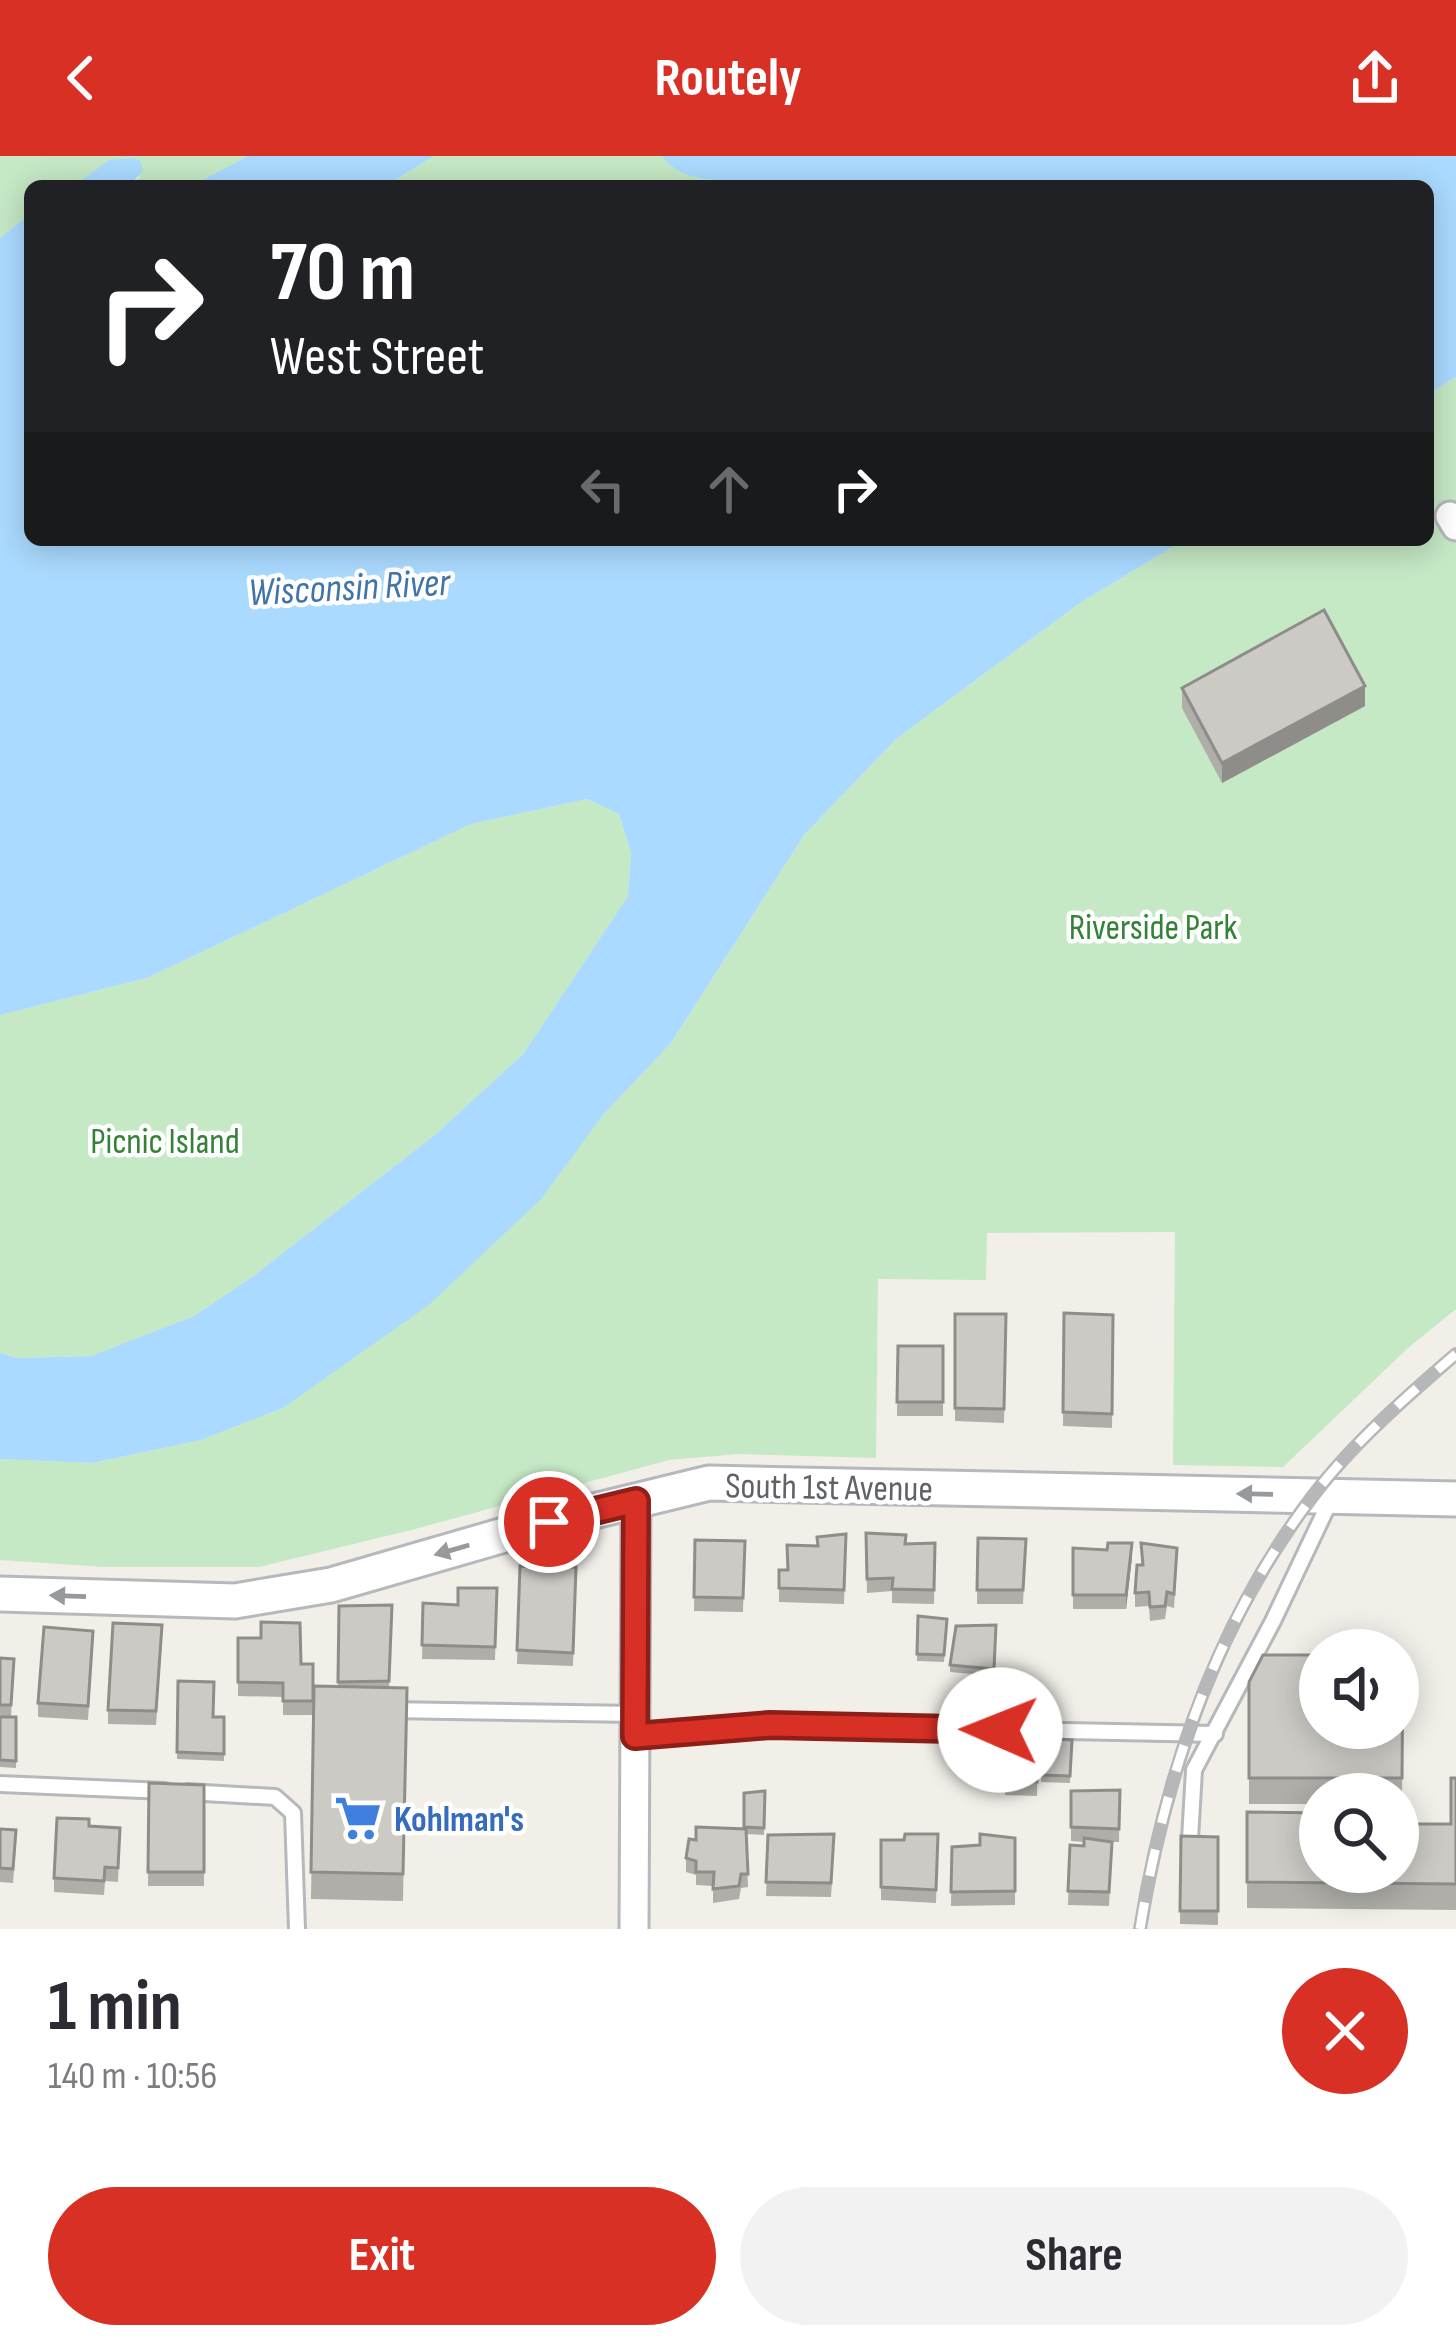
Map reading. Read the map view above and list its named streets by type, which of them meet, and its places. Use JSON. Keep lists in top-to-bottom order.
{
  "streets": {
    "street": ["South 1st Avenue"]
  },
  "one_way": ["South 1st Avenue"],
  "water": ["Wisconsin River"],
  "parks": ["Riverside Park", "Picnic Island"],
  "places": {
    "supermarket": ["Kohlman's"]
  },
  "page": {
    "header": "Routely",
    "turn": ["70 m", "West Street"],
    "heading": ["1 min", "140 m · 10:56"],
    "buttons": ["Exit", "Share"]
  }
}
